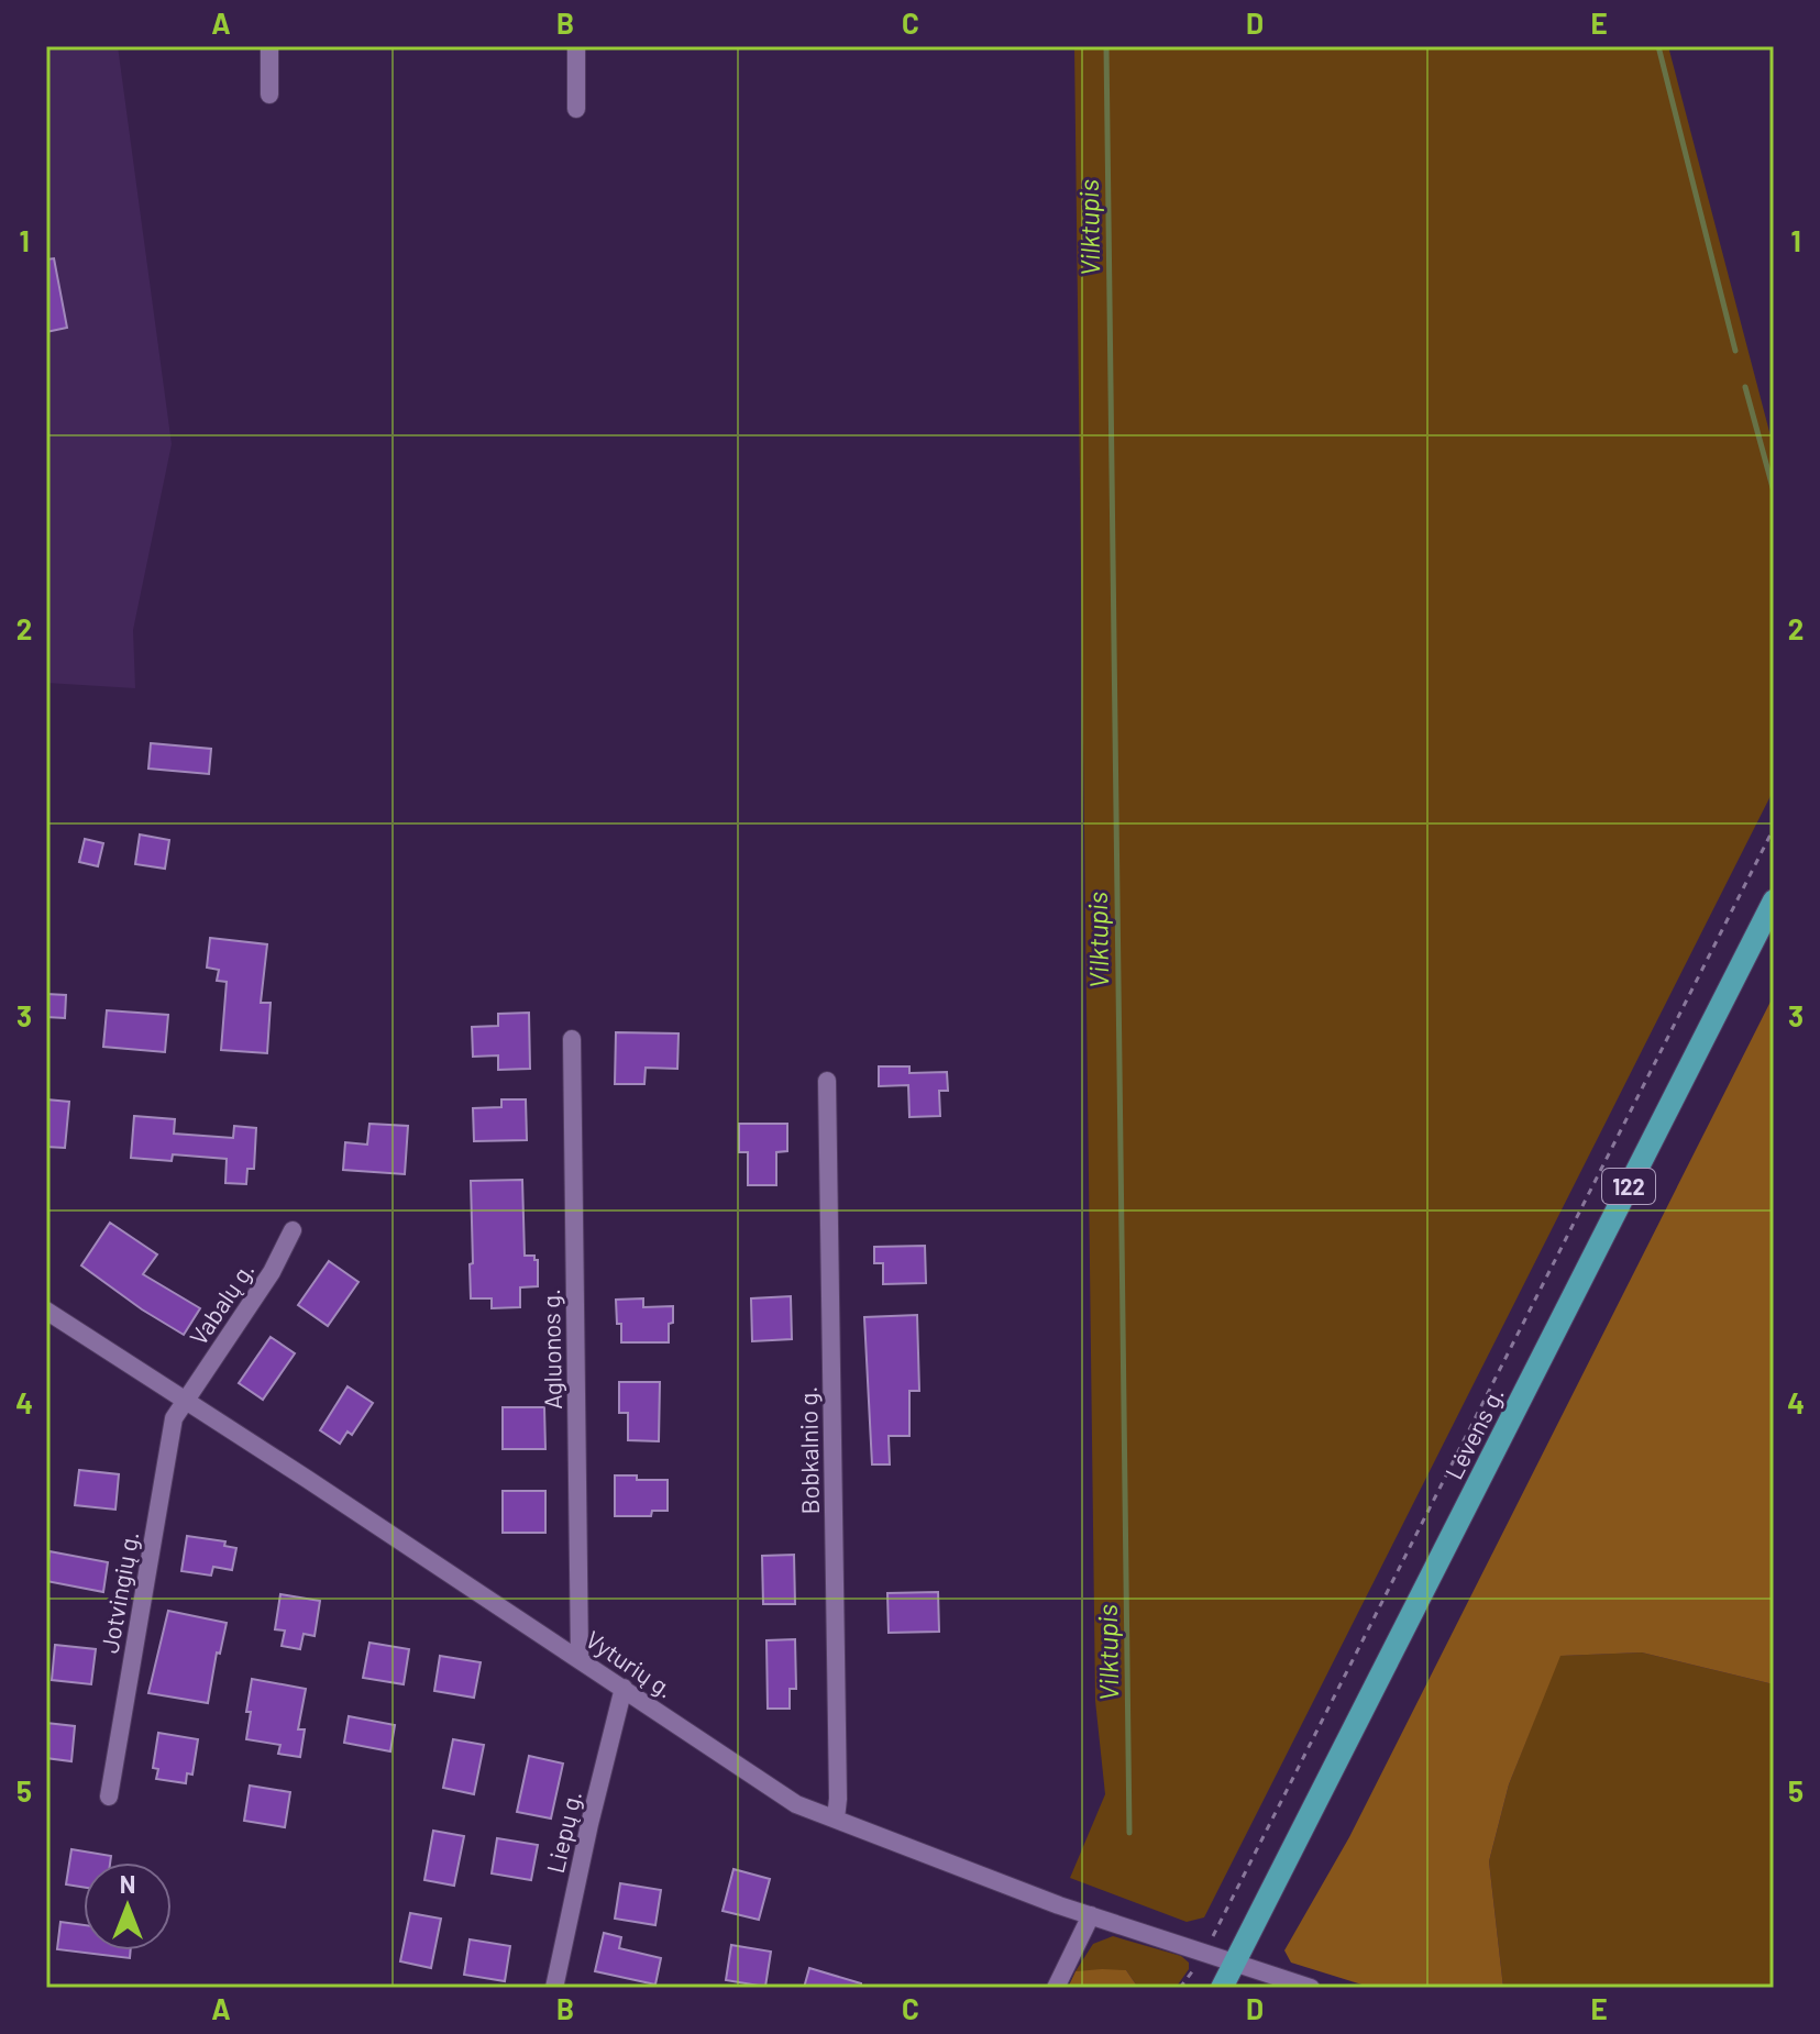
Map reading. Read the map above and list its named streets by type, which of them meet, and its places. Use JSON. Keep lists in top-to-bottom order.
{
  "streets": {
    "main road": ["122", "Lėvens g."],
    "street": [
      "Vabalų g.",
      "Agluonos g.",
      "Bobkalnio g.",
      "Jotvingių g.",
      "Vyturių g.",
      "Liepų g."
    ]
  },
  "crossings": [
    ["Vabalų g.", "Jotvingių g."],
    ["Vabalų g.", "Vyturių g."],
    ["Agluonos g.", "Vyturių g."],
    ["Lėvens g.", "Vyturių g."],
    ["Bobkalnio g.", "Vyturių g."],
    ["Jotvingių g.", "Vyturių g."],
    ["Vyturių g.", "Liepų g."]
  ],
  "water": ["Vilktupis"],
  "north": "top",
  "grid": {
    "columns": [
      "A",
      "B",
      "C",
      "D",
      "E"
    ],
    "rows": [
      "1",
      "2",
      "3",
      "4",
      "5"
    ]
  }
}
